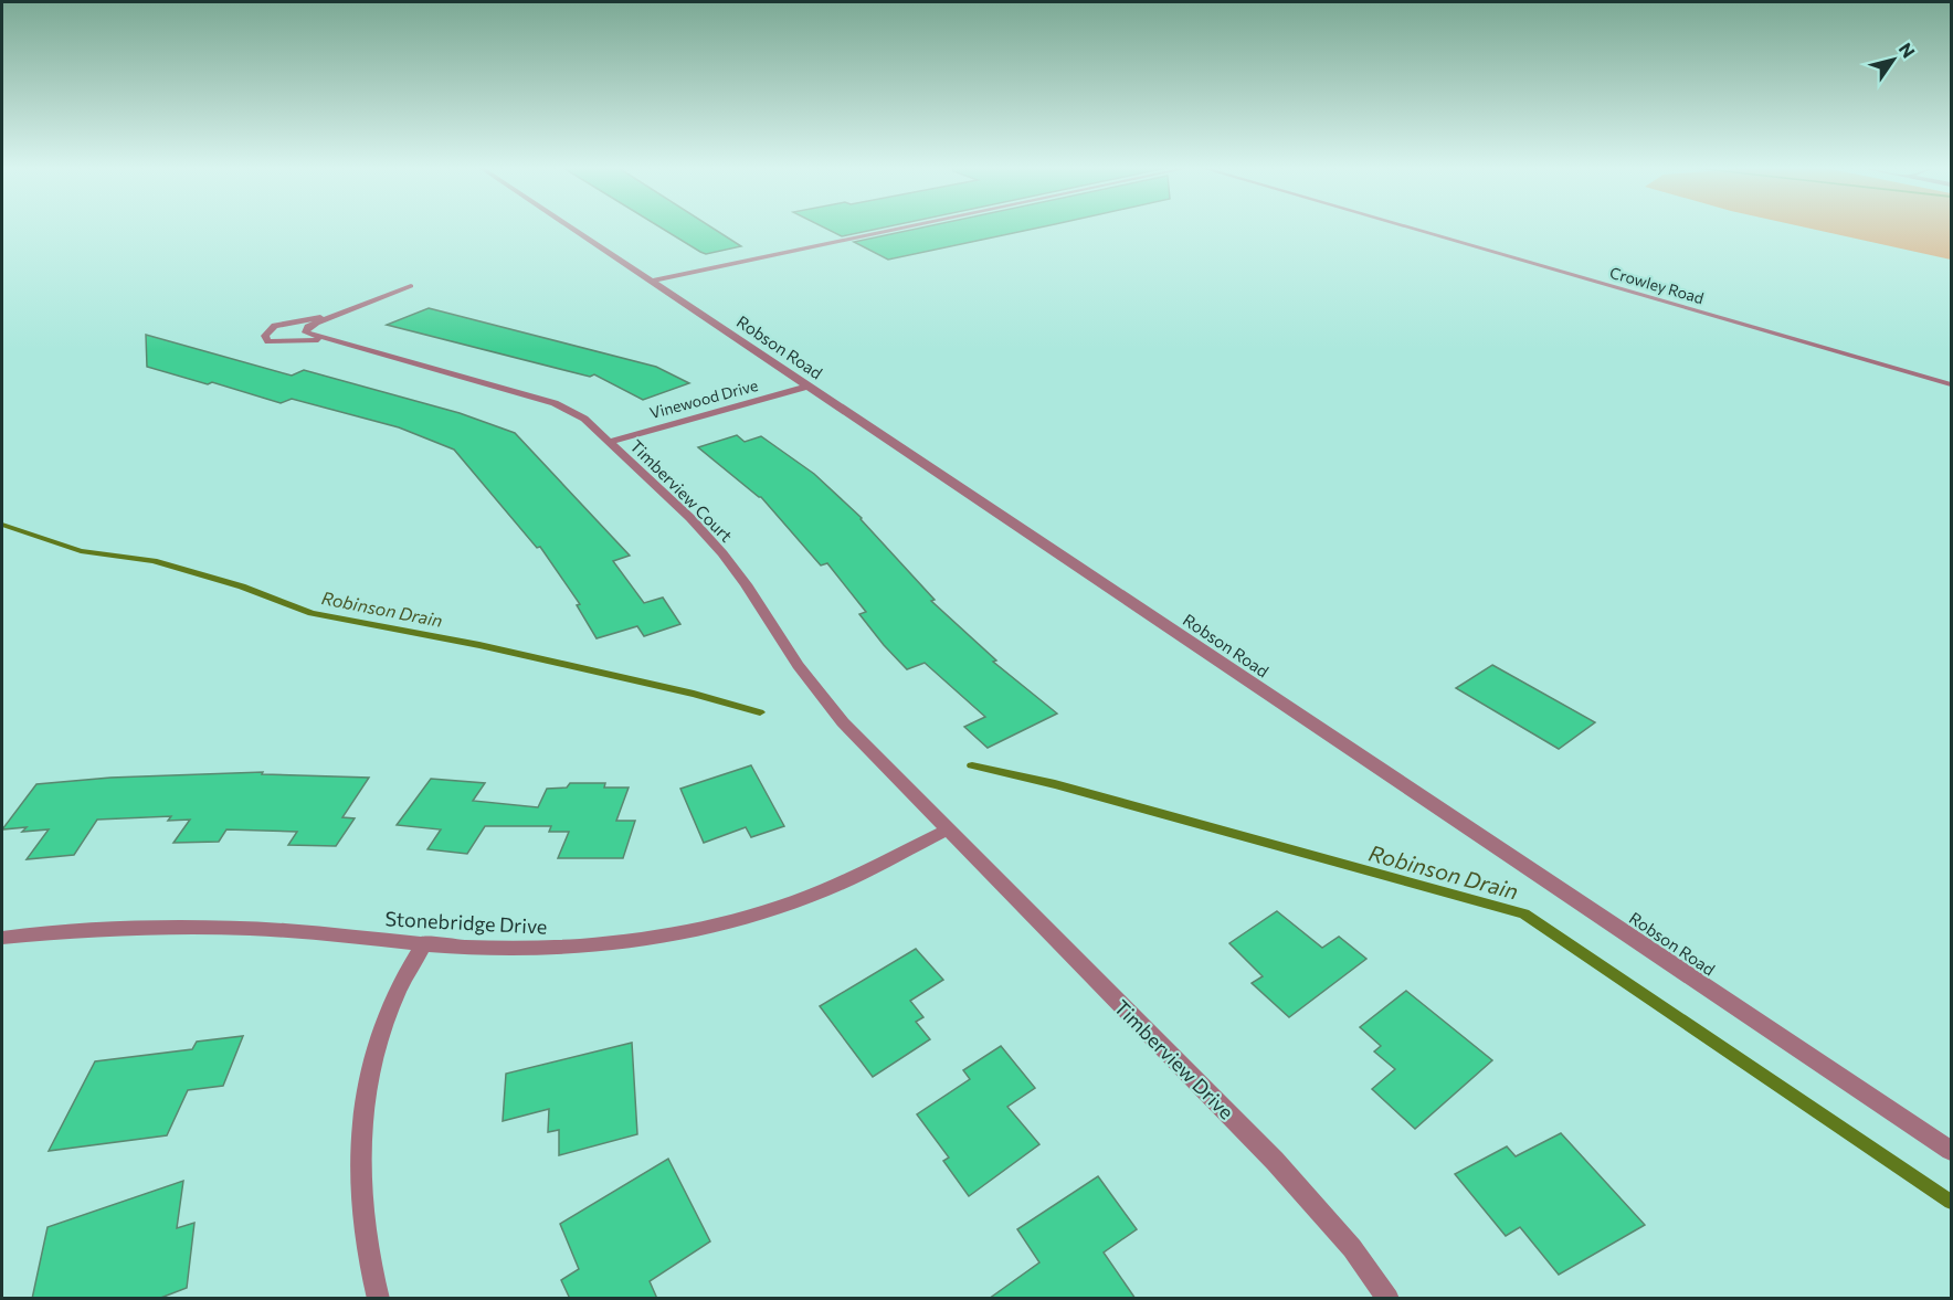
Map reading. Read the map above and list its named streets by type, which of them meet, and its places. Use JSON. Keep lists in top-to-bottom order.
{
  "streets": {
    "street": [
      "Crowley Road",
      "Robson Road",
      "Vinewood Drive",
      "Timberview Court",
      "Stonebridge Drive",
      "Timberview Drive"
    ]
  },
  "crossings": [
    ["Robson Road", "Vinewood Drive"],
    ["Vinewood Drive", "Timberview Court"],
    ["Timberview Court", "Stonebridge Drive"],
    ["Timberview Court", "Timberview Drive"],
    ["Stonebridge Drive", "Timberview Drive"]
  ],
  "water": ["Robinson Drain"],
  "north": "top right"
}
